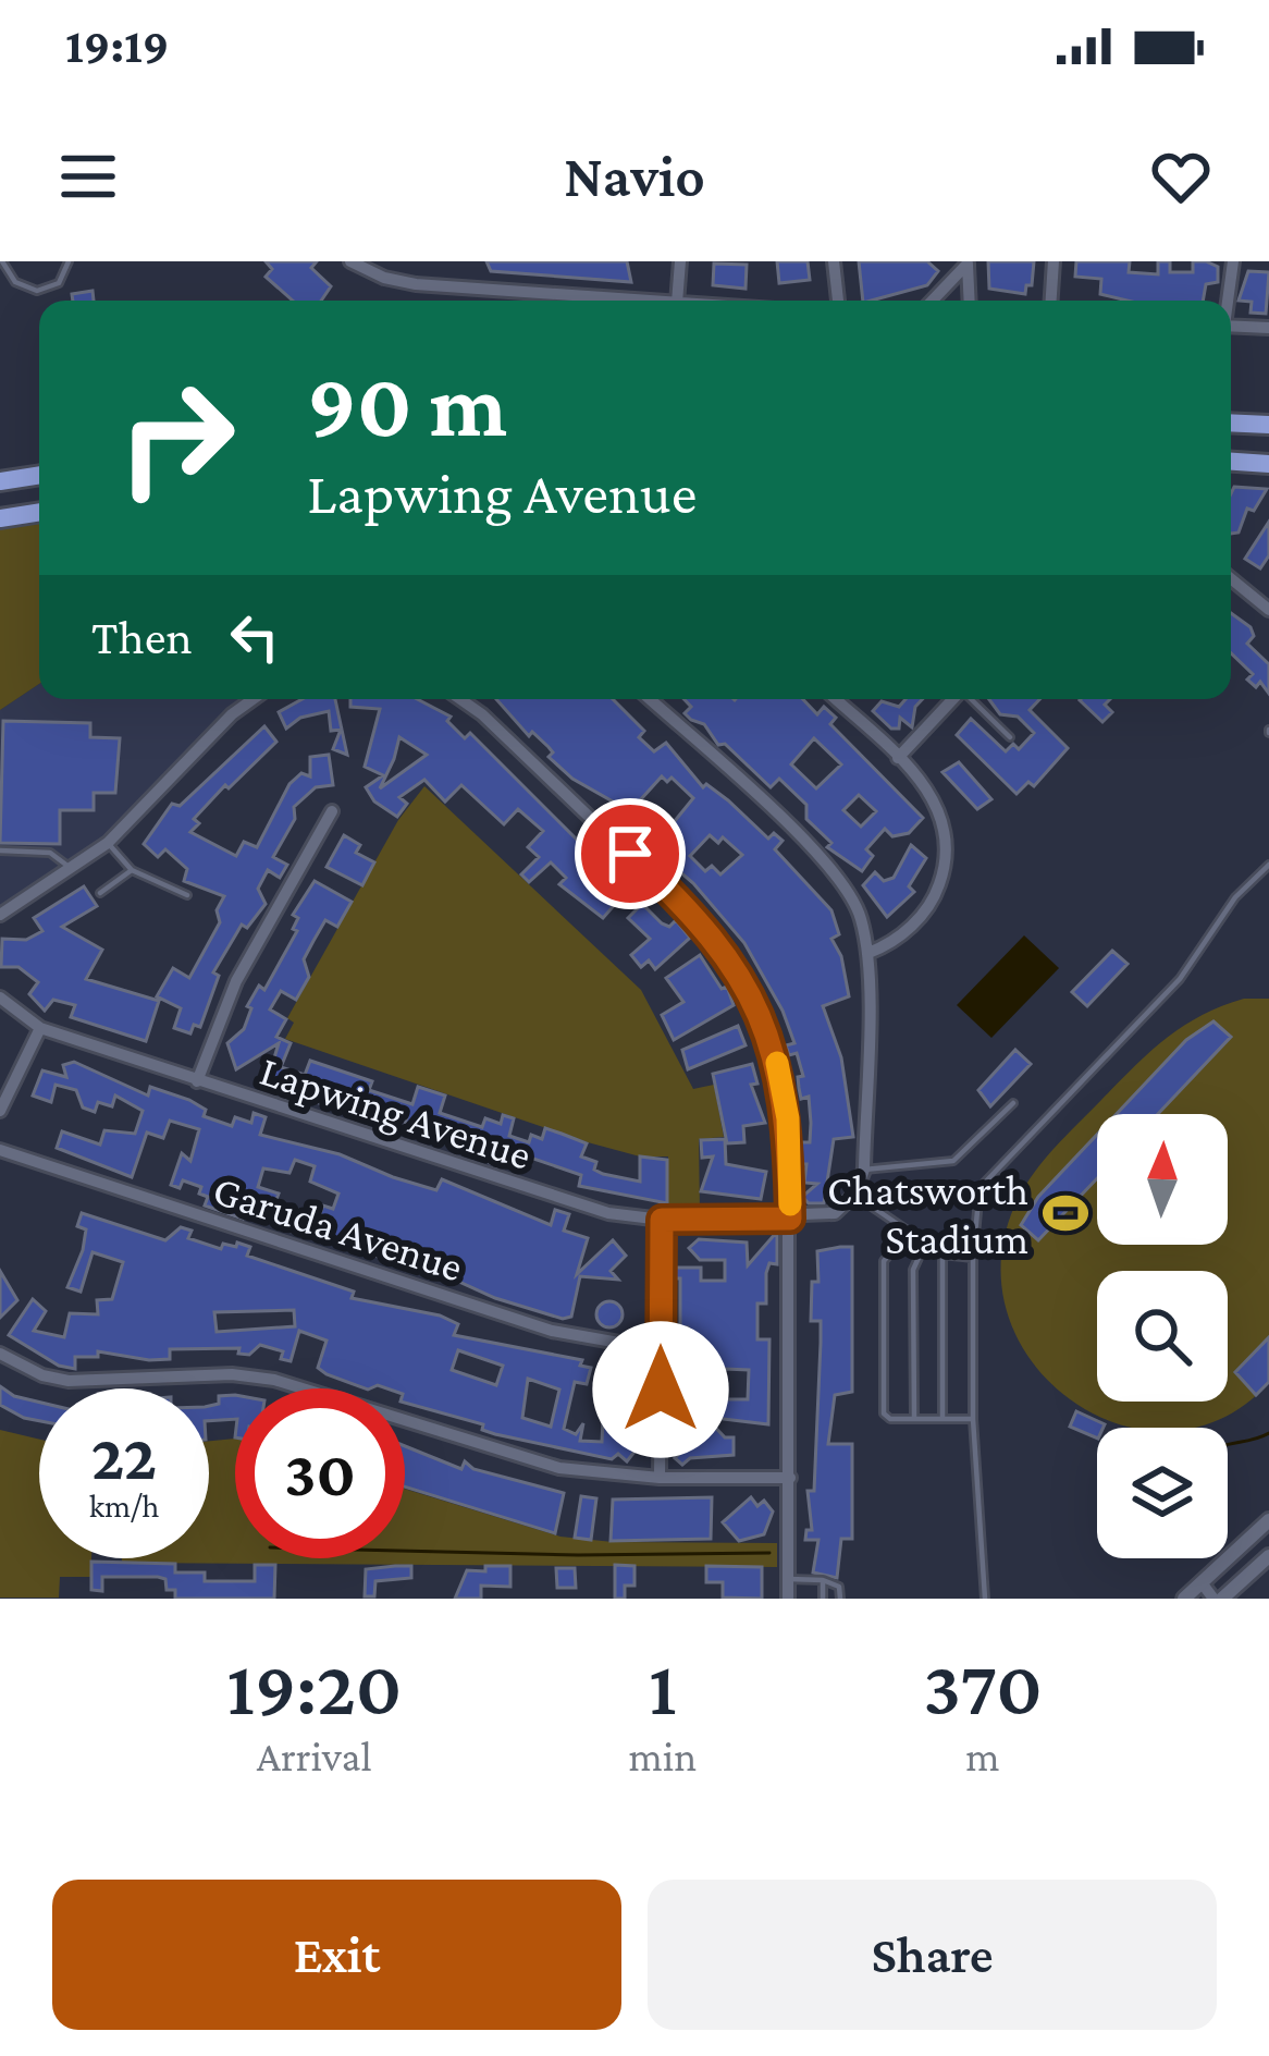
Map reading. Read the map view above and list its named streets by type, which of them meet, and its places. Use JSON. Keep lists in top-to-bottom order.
{
  "streets": {
    "street": ["Lapwing Avenue", "Garuda Avenue"]
  },
  "places": {
    "sports": ["Chatsworth Stadium"]
  },
  "north": "top",
  "page": {
    "status": "19:19",
    "header": "Navio",
    "turn": ["90 m", "Lapwing Avenue"],
    "then": "Then",
    "speed": "22 km/h",
    "limit": "30",
    "eta": [
      "19:20",
      "Arrival",
      "1",
      "min",
      "370",
      "m"
    ],
    "buttons": ["Exit", "Share"]
  }
}
